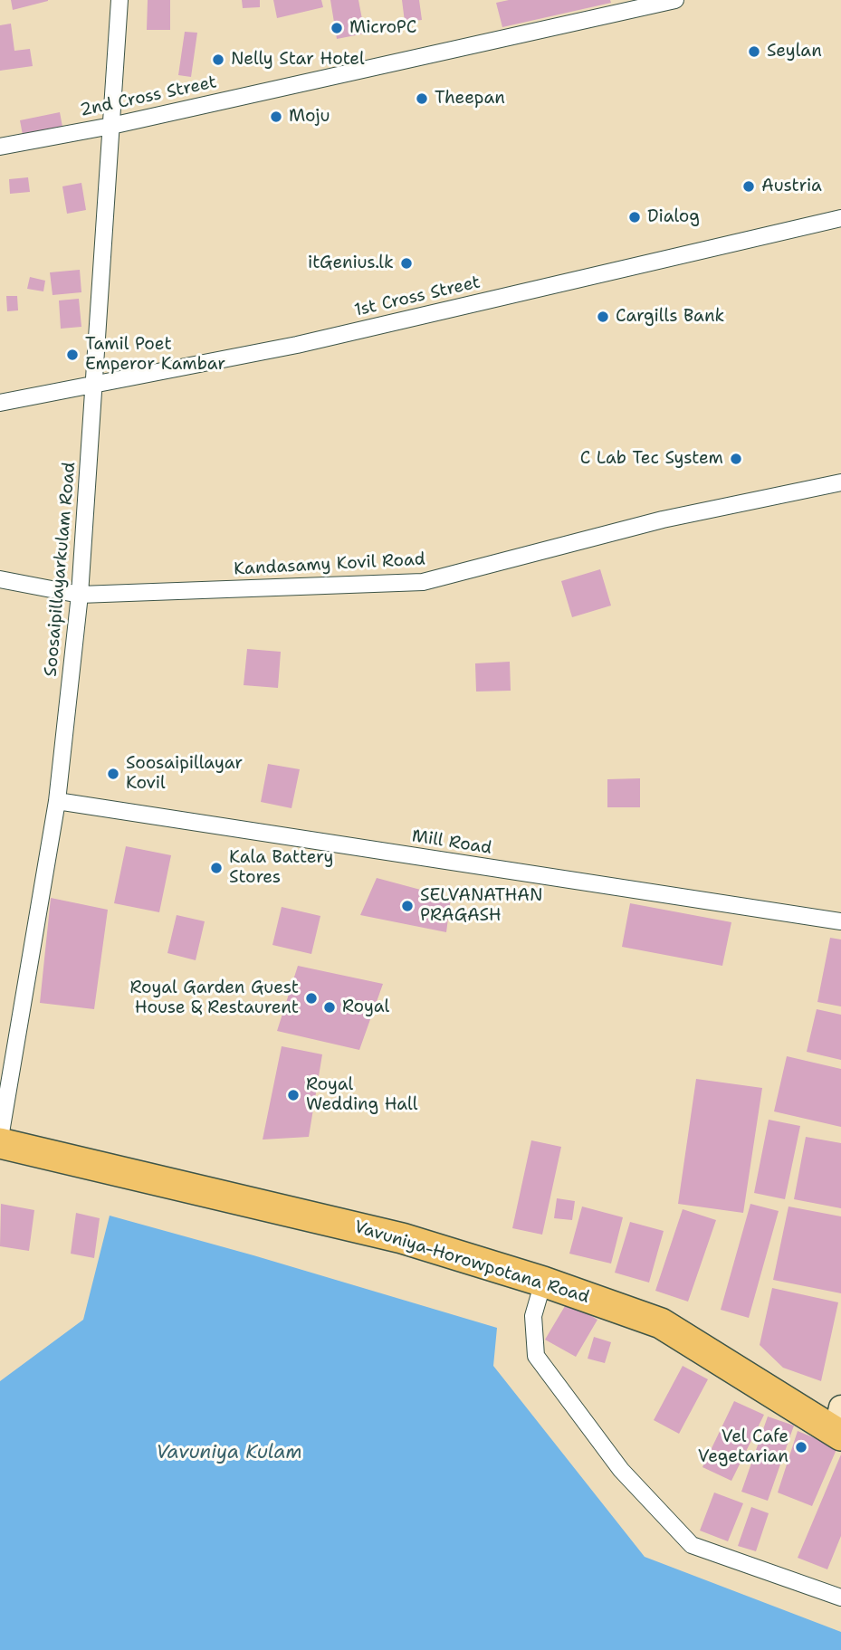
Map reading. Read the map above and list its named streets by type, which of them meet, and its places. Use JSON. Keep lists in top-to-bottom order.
{
  "streets": {
    "highway": ["Vavuniya-Horowpotana Road"],
    "street": [
      "2nd Cross Street",
      "1st Cross Street",
      "Kandasamy Kovil Road",
      "Soosaipillayarkulam Road",
      "Mill Road"
    ]
  },
  "crossings": [
    ["2nd Cross Street", "Soosaipillayarkulam Road"],
    ["1st Cross Street", "Soosaipillayarkulam Road"],
    ["Kandasamy Kovil Road", "Soosaipillayarkulam Road"],
    ["Soosaipillayarkulam Road", "Mill Road"]
  ],
  "water": ["Vavuniya Kulam"],
  "places": [
    "MicroPC",
    "Seylan",
    "Nelly Star Hotel",
    "Theepan",
    "Moju",
    "Austria",
    "Dialog",
    "itGenius.lk",
    "Cargills Bank",
    "Tamil Poet Emperor Kambar",
    "C Lab Tec System",
    "Soosaipillayar Kovil",
    "Kala Battery Stores",
    "SELVANATHAN PRAGASH",
    "Royal Garden Guest House & Restaurent",
    "Royal",
    "Royal Wedding Hall",
    "Vel Cafe Vegetarian"
  ]
}
